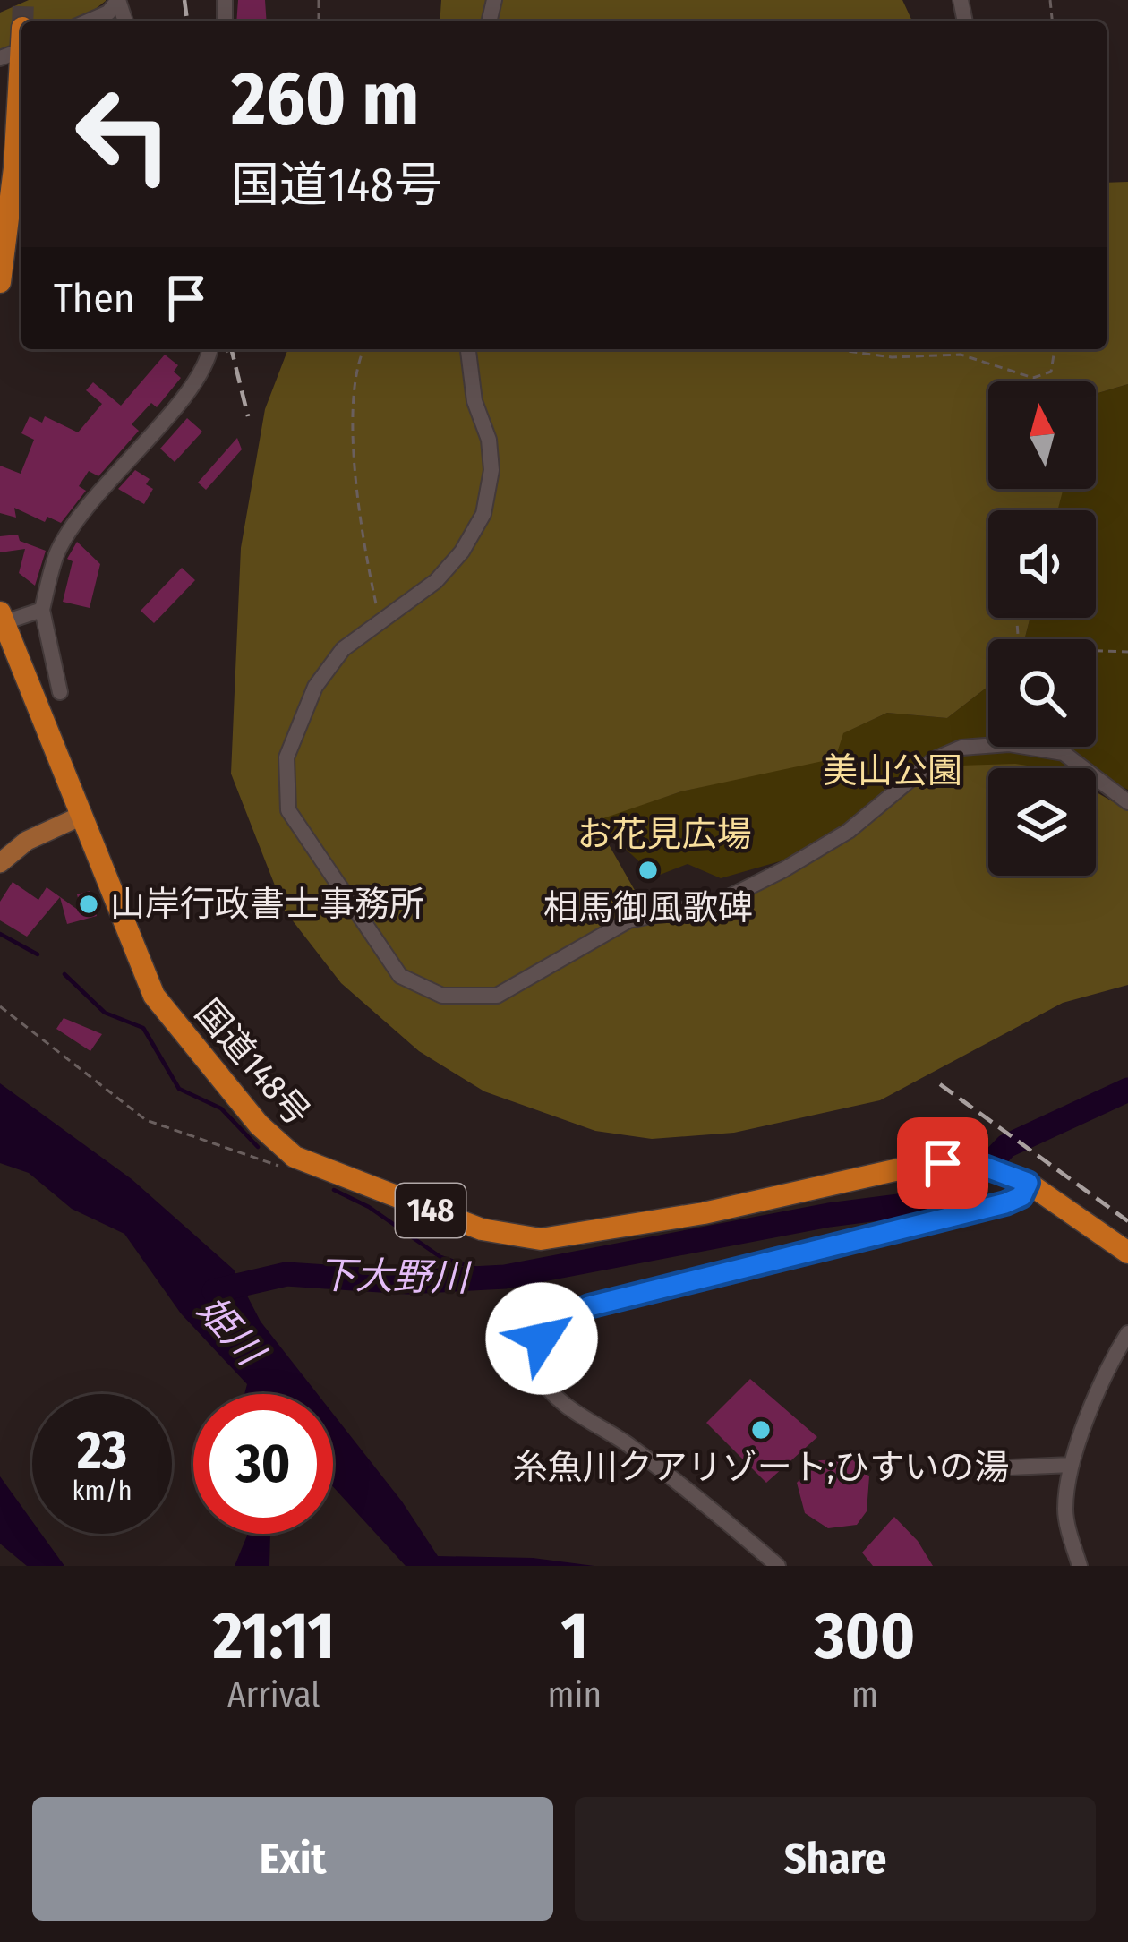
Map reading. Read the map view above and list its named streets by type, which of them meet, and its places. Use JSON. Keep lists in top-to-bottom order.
{
  "streets": {
    "highway": ["国道148号", "148"]
  },
  "water": ["下大野川", "姫川"],
  "parks": ["美山公園", "お花見広場"],
  "places": ["相馬御風歌碑", "山岸行政書士事務所", "糸魚川クアリゾート;ひすいの湯"],
  "north": "top",
  "page": {
    "turn": ["260 m", "国道148号"],
    "then": "Then",
    "speed": "23 km/h",
    "limit": "30",
    "eta": [
      "21:11",
      "Arrival",
      "1",
      "min",
      "300",
      "m"
    ],
    "buttons": ["Exit", "Share"]
  }
}
